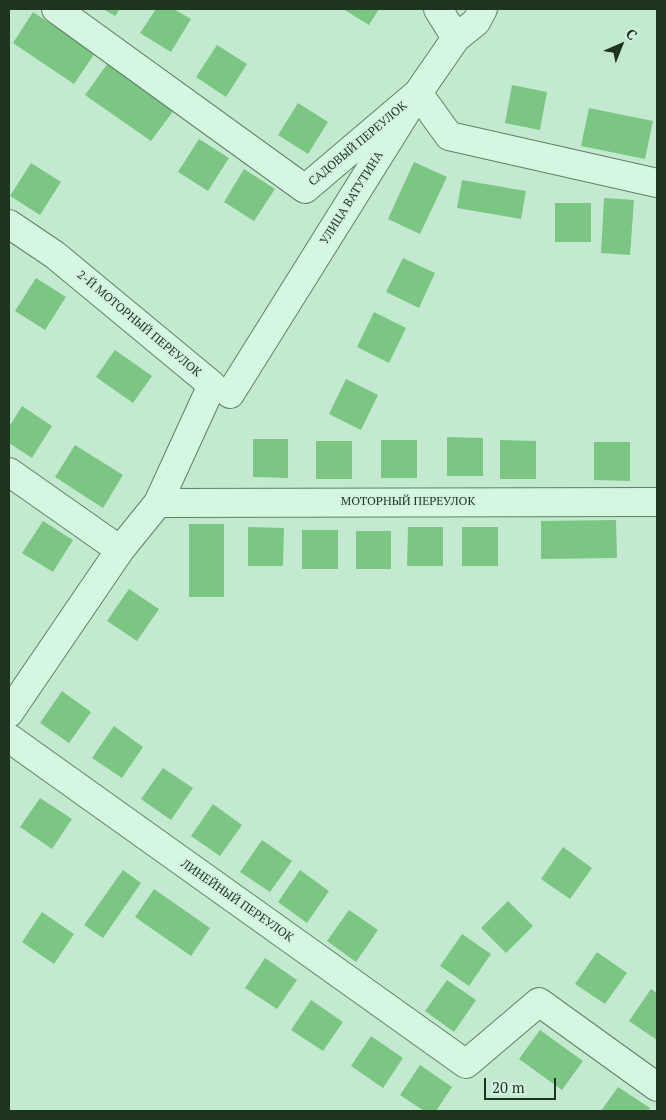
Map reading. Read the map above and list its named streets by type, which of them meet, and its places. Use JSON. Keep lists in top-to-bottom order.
{
  "streets": {
    "street": [
      "САДОВЫЙ ПЕРЕУЛОК",
      "УЛИЦА ВАТУТИНА",
      "2-Й МОТОРНЫЙ ПЕРЕУЛОК",
      "МОТОРНЫЙ ПЕРЕУЛОК",
      "ЛИНЕЙНЫЙ ПЕРЕУЛОК"
    ]
  },
  "crossings": [
    ["САДОВЫЙ ПЕРЕУЛОК", "УЛИЦА ВАТУТИНА"],
    ["2-Й МОТОРНЫЙ ПЕРЕУЛОК", "МОТОРНЫЙ ПЕРЕУЛОК"]
  ],
  "scale_bar": "20 m",
  "north": "top right"
}
